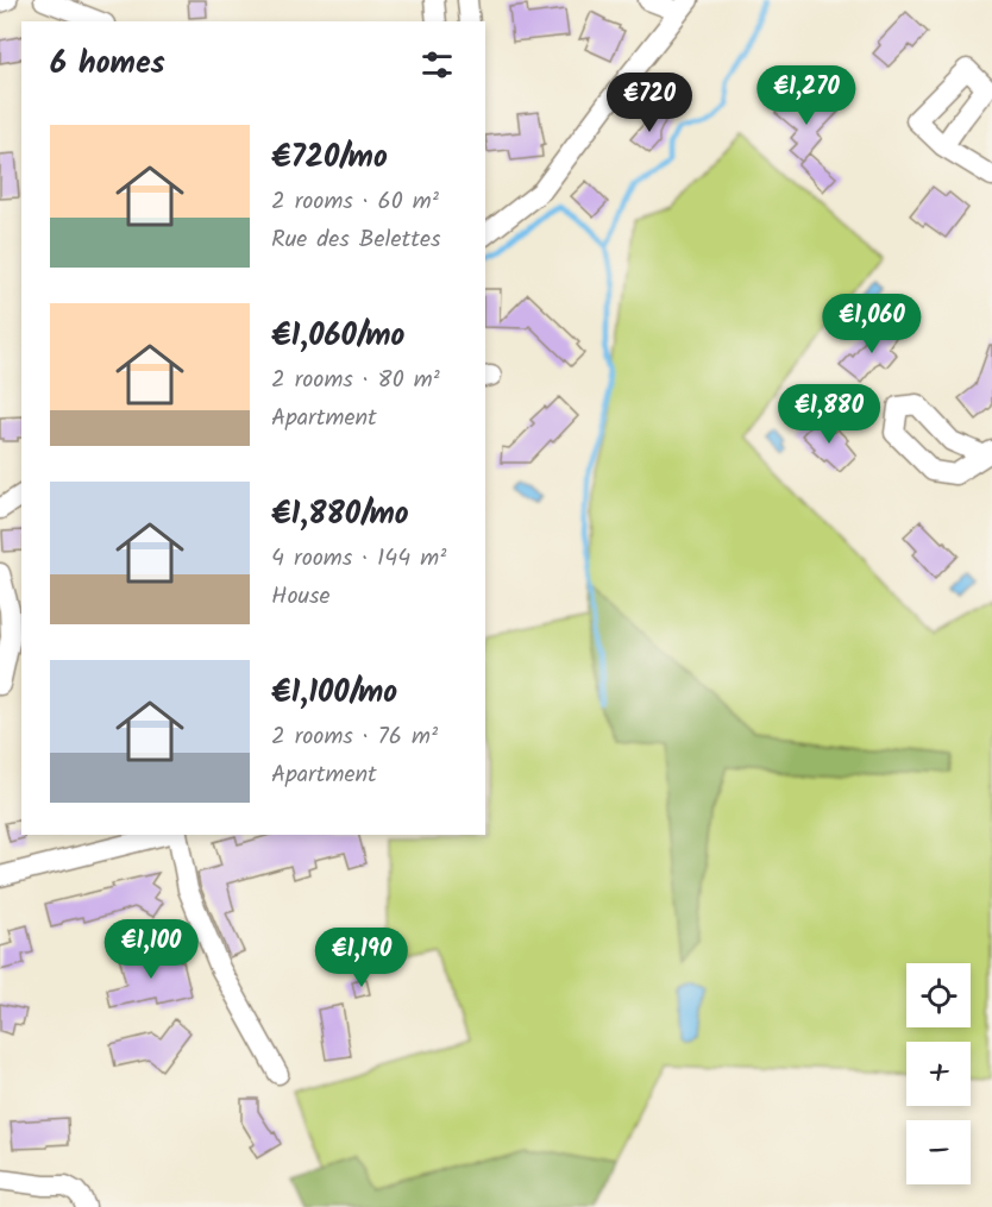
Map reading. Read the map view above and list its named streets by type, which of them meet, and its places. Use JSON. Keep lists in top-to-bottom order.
{
  "page": {
    "heading": "6 homes",
    "price": [
      "€1,270",
      "€720",
      "€1,060",
      "€1,880",
      "€1,100",
      "€1,190"
    ],
    "list": [
      {
        "name": "€720/mo",
        "note": "2 rooms · 60 m² · Rue des Belettes"
      },
      {
        "name": "€1,060/mo",
        "note": "2 rooms · 80 m² · Apartment"
      },
      {
        "name": "€1,880/mo",
        "note": "4 rooms · 144 m² · House"
      },
      {
        "name": "€1,100/mo",
        "note": "2 rooms · 76 m² · Apartment"
      }
    ],
    "map_buttons": ["+", "−"]
  }
}
